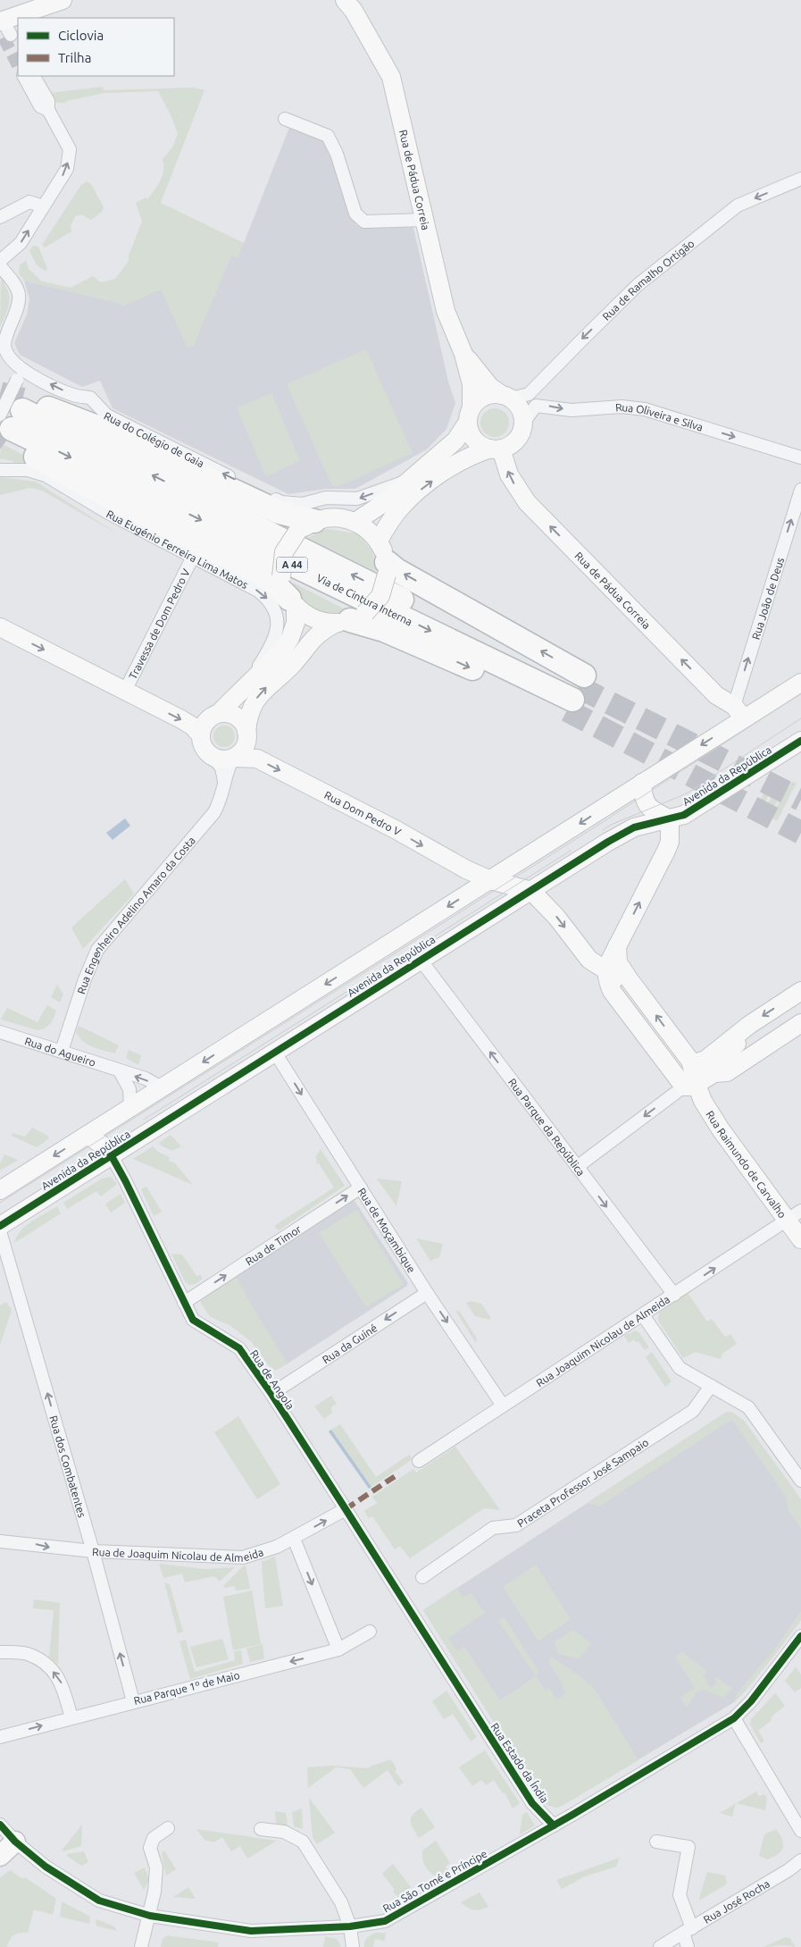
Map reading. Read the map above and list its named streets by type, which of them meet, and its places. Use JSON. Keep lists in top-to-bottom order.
{
  "streets": {
    "highway": ["A 44", "Via de Cintura Interna"],
    "main road": [
      "Rua de Pádua Correia",
      "Avenida da República",
      "Rua Dom Pedro V",
      "Rua Raimundo de Carvalho"
    ],
    "street": [
      "Rua de Ramalho Ortigão",
      "Rua Oliveira e Silva",
      "Rua do Colégio de Gaia",
      "Rua Eugénio Ferreira Lima Matos",
      "Rua João de Deus",
      "Travessa de Dom Pedro V",
      "Rua Engenheiro Adelino Amaro da Costa",
      "Rua do Agueiro",
      "Rua Parque da República",
      "Rua de Moçambique",
      "Rua de Timor",
      "Rua Joaquim Nicolau de Almeida",
      "Rua da Guiné",
      "Rua de Angola",
      "Rua dos Combatentes",
      "Praceta Professor José Sampaio",
      "Rua de Joaquim Nicolau de Almeida",
      "Rua Parque 1º de Maio",
      "Rua Estado da Índia",
      "Rua São Tomé e Príncipe",
      "Rua José Rocha"
    ]
  },
  "crossings": [
    ["Rua de Pádua Correia", "Rua João de Deus"],
    ["Rua de Pádua Correia", "Avenida da República"],
    ["Rua do Colégio de Gaia", "Via de Cintura Interna"],
    ["Rua Eugénio Ferreira Lima Matos", "Travessa de Dom Pedro V"],
    ["Rua João de Deus", "Avenida da República"],
    ["Avenida da República", "Rua Dom Pedro V"],
    ["Avenida da República", "Rua do Agueiro"],
    ["Avenida da República", "Rua Parque da República"],
    ["Avenida da República", "Rua de Moçambique"],
    ["Avenida da República", "Rua de Angola"],
    ["Rua Dom Pedro V", "Rua Engenheiro Adelino Amaro da Costa"],
    ["Rua Engenheiro Adelino Amaro da Costa", "Rua do Agueiro"],
    ["Rua Parque da República", "Rua Joaquim Nicolau de Almeida"],
    ["Rua Raimundo de Carvalho", "Rua Joaquim Nicolau de Almeida"],
    ["Rua de Moçambique", "Rua de Timor"],
    ["Rua de Moçambique", "Rua Joaquim Nicolau de Almeida"],
    ["Rua de Moçambique", "Rua da Guiné"],
    ["Rua de Timor", "Rua de Angola"],
    ["Rua da Guiné", "Rua de Angola"],
    ["Rua de Angola", "Rua de Joaquim Nicolau de Almeida"],
    ["Rua de Angola", "Rua Estado da Índia"],
    ["Rua dos Combatentes", "Rua de Joaquim Nicolau de Almeida"],
    ["Rua dos Combatentes", "Rua Parque 1º de Maio"],
    ["Rua de Joaquim Nicolau de Almeida", "Rua Estado da Índia"],
    ["Rua Estado da Índia", "Rua São Tomé e Príncipe"]
  ],
  "one_way": [
    "Rua de Pádua Correia",
    "Rua de Ramalho Ortigão",
    "Rua Oliveira e Silva",
    "Rua do Colégio de Gaia",
    "Rua João de Deus",
    "Rua Dom Pedro V",
    "Rua de Moçambique",
    "Rua de Timor",
    "Rua da Guiné",
    "Rua dos Combatentes",
    "Rua de Joaquim Nicolau de Almeida"
  ],
  "legend": ["Ciclovia", "Trilha"]
}
